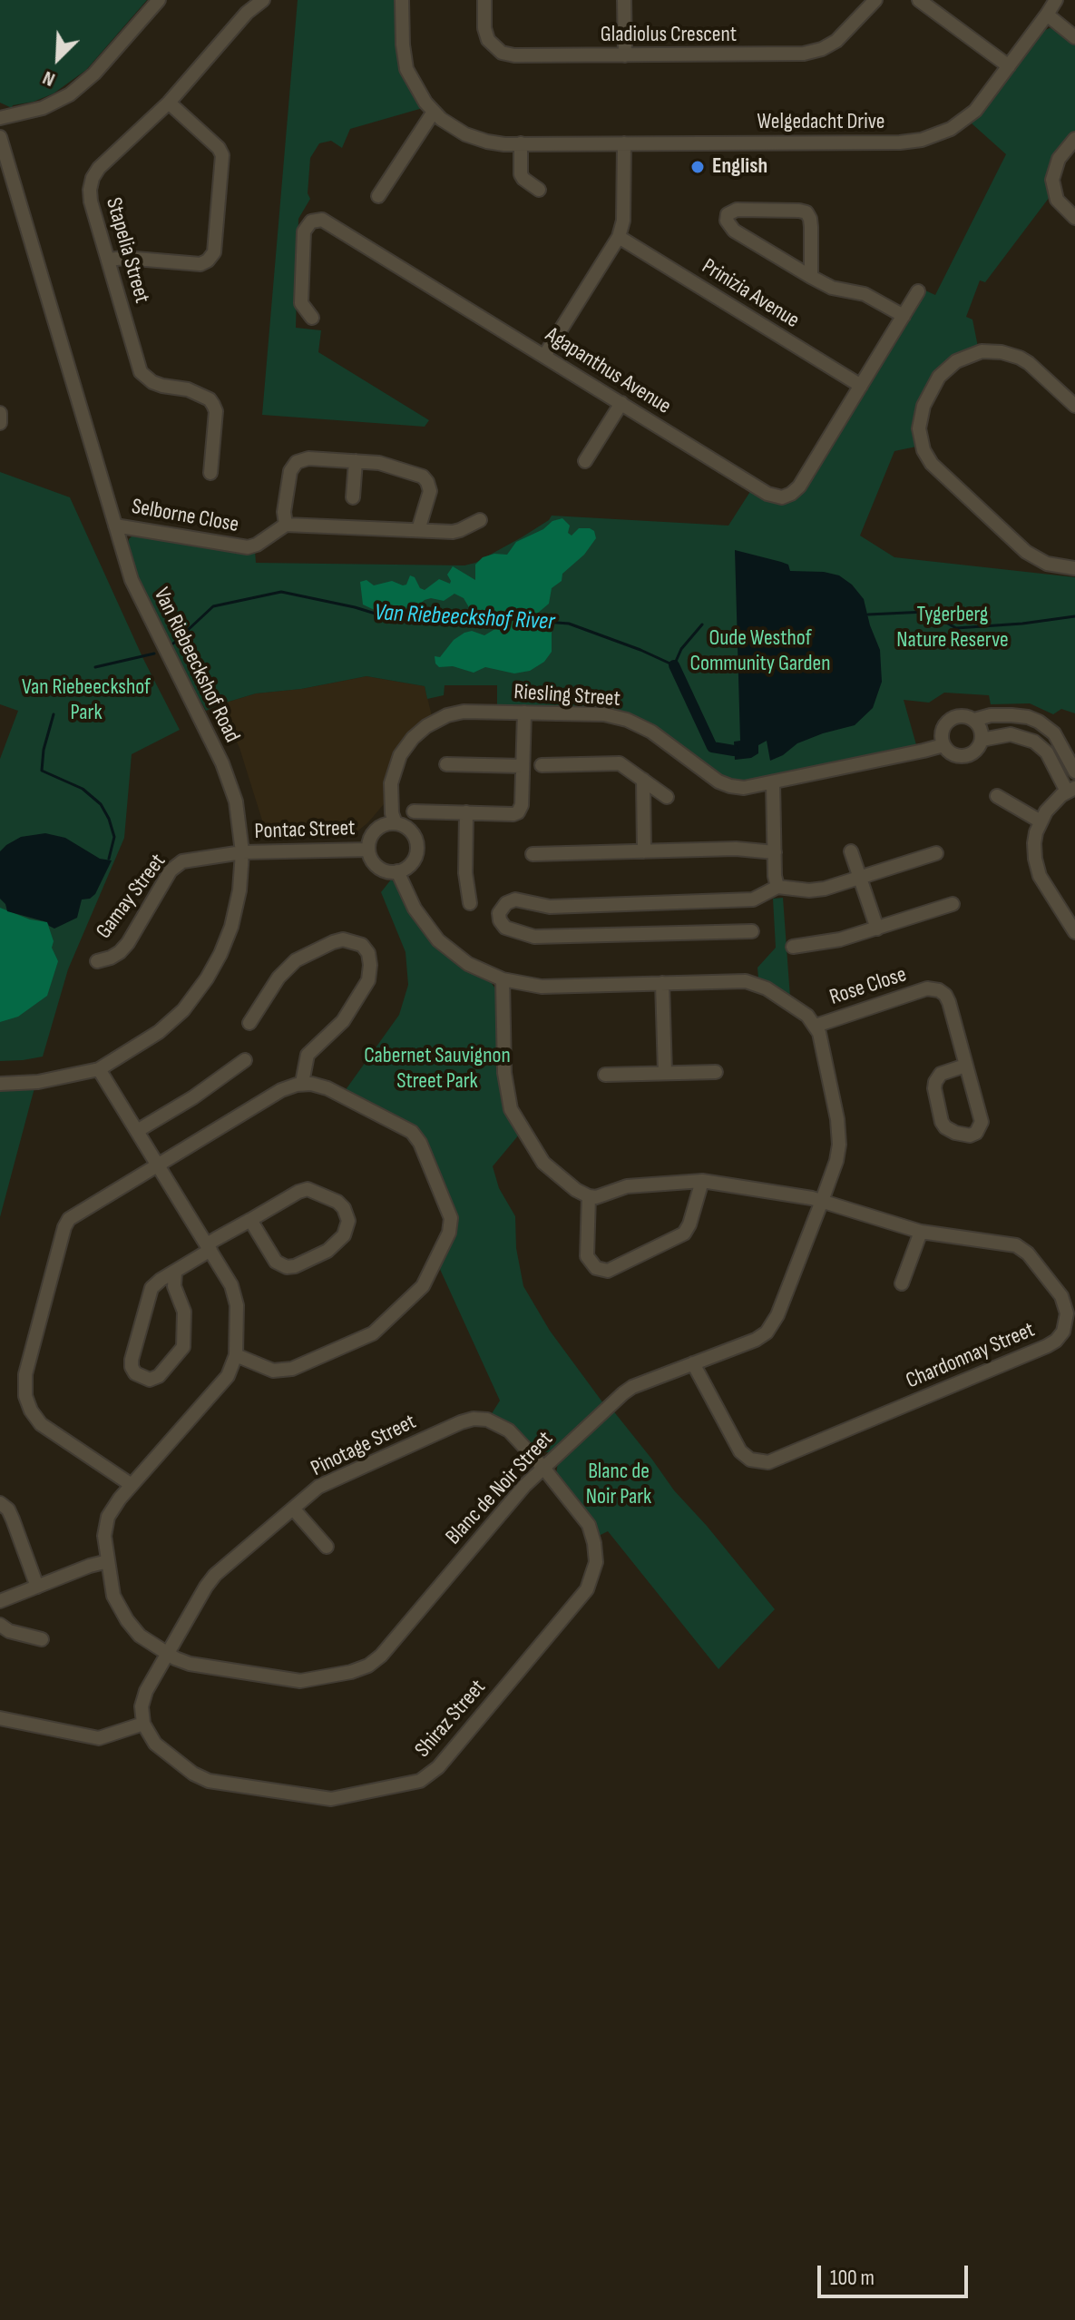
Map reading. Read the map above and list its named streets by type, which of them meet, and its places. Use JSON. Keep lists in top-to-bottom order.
{
  "streets": {
    "street": [
      "Gladiolus Crescent",
      "Welgedacht Drive",
      "Stapelia Street",
      "Prinizia Avenue",
      "Agapanthus Avenue",
      "Selborne Close",
      "Van Riebeeckshof Road",
      "Riesling Street",
      "Pontac Street",
      "Gamay Street",
      "Rose Close",
      "Chardonnay Street",
      "Pinotage Street",
      "Blanc de Noir Street",
      "Shiraz Street"
    ]
  },
  "crossings": [
    ["Prinizia Avenue", "Agapanthus Avenue"],
    ["Selborne Close", "Van Riebeeckshof Road"],
    ["Van Riebeeckshof Road", "Pontac Street"],
    ["Van Riebeeckshof Road", "Gamay Street"],
    ["Van Riebeeckshof Road", "Blanc de Noir Street"],
    ["Riesling Street", "Pontac Street"],
    ["Pontac Street", "Gamay Street"],
    ["Rose Close", "Blanc de Noir Street"],
    ["Chardonnay Street", "Blanc de Noir Street"],
    ["Pinotage Street", "Blanc de Noir Street"],
    ["Pinotage Street", "Shiraz Street"],
    ["Blanc de Noir Street", "Shiraz Street"]
  ],
  "water": ["Van Riebeeckshof River"],
  "parks": [
    "Tygerberg Nature Reserve",
    "Oude Westhof Community Garden",
    "Van Riebeeckshof Park",
    "Cabernet Sauvignon Street Park",
    "Blanc de Noir Park"
  ],
  "places": ["English"],
  "scale_bar": "100 m",
  "north": "bottom left"
}
